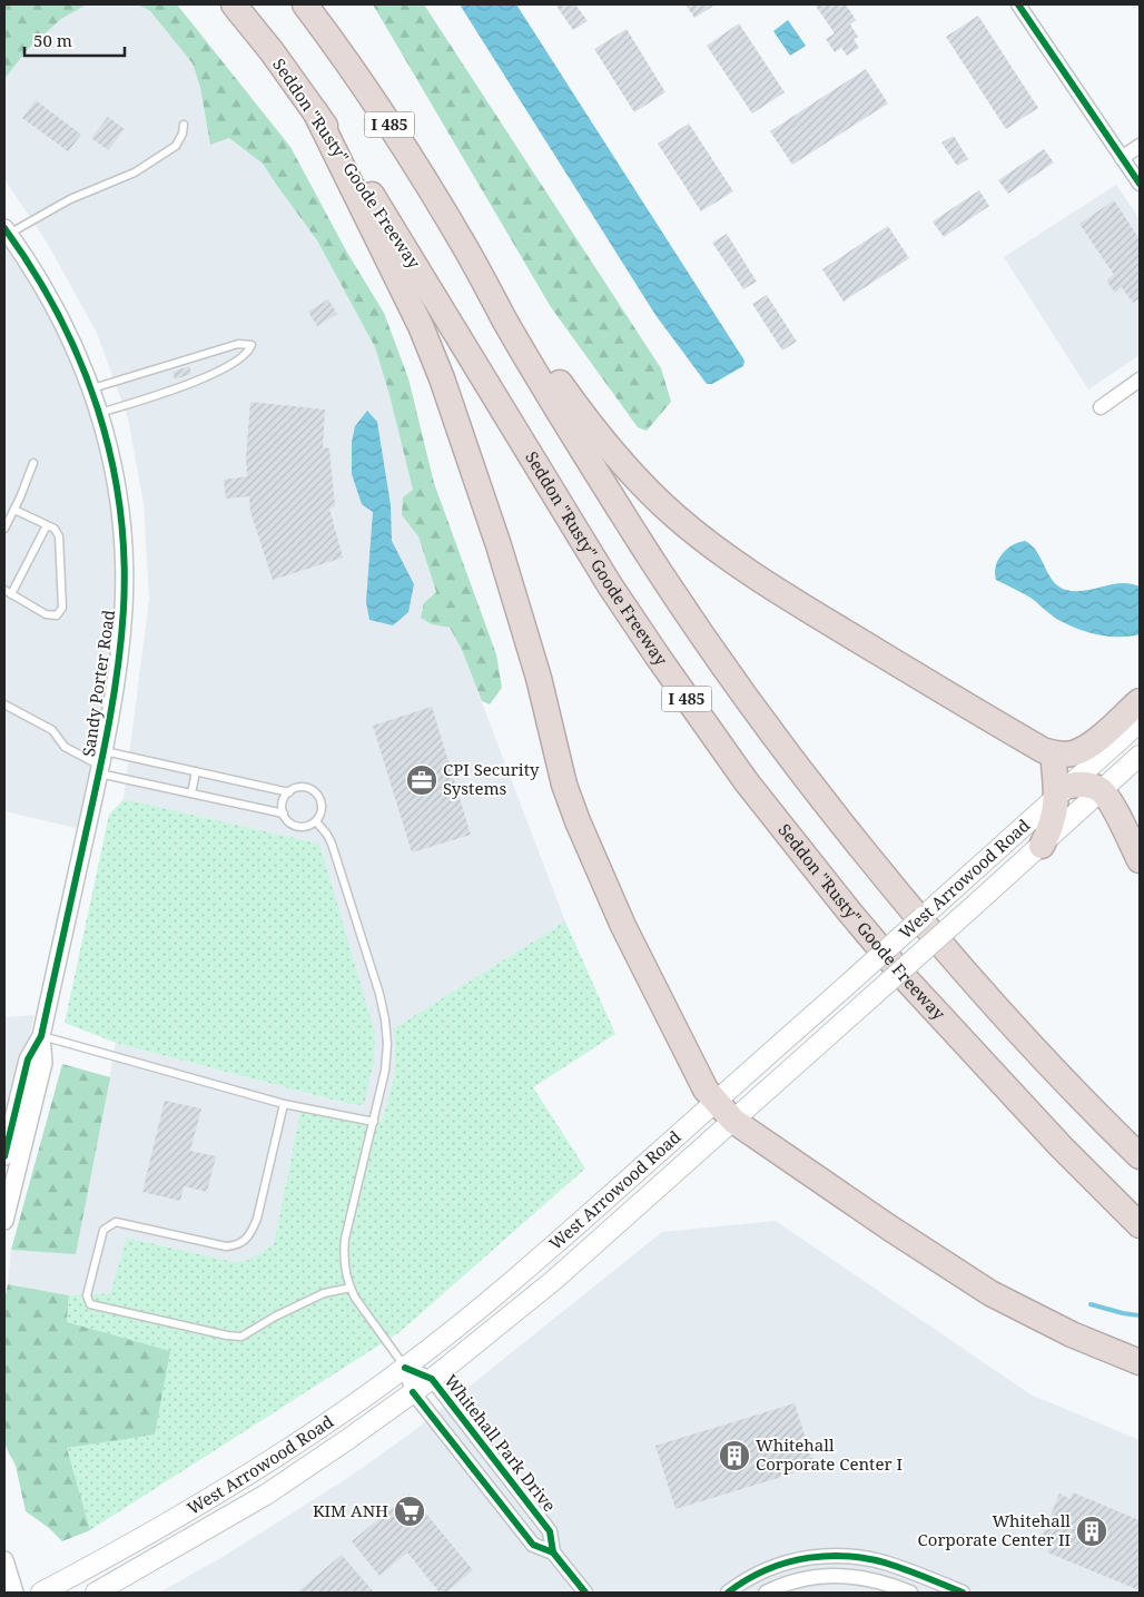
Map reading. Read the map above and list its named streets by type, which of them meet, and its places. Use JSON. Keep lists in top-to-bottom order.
{
  "streets": {
    "highway": ["I 485", "Seddon \"Rusty\" Goode Freeway"],
    "main road": ["West Arrowood Road"],
    "street": ["Sandy Porter Road", "Whitehall Park Drive"]
  },
  "crossings": [
    ["West Arrowood Road", "Whitehall Park Drive"]
  ],
  "places": {
    "office": ["CPI Security Systems"],
    "building": ["Whitehall Corporate Center I", "Whitehall Corporate Center II"],
    "supermarket": ["KIM ANH"]
  },
  "scale_bar": "50 m"
}
